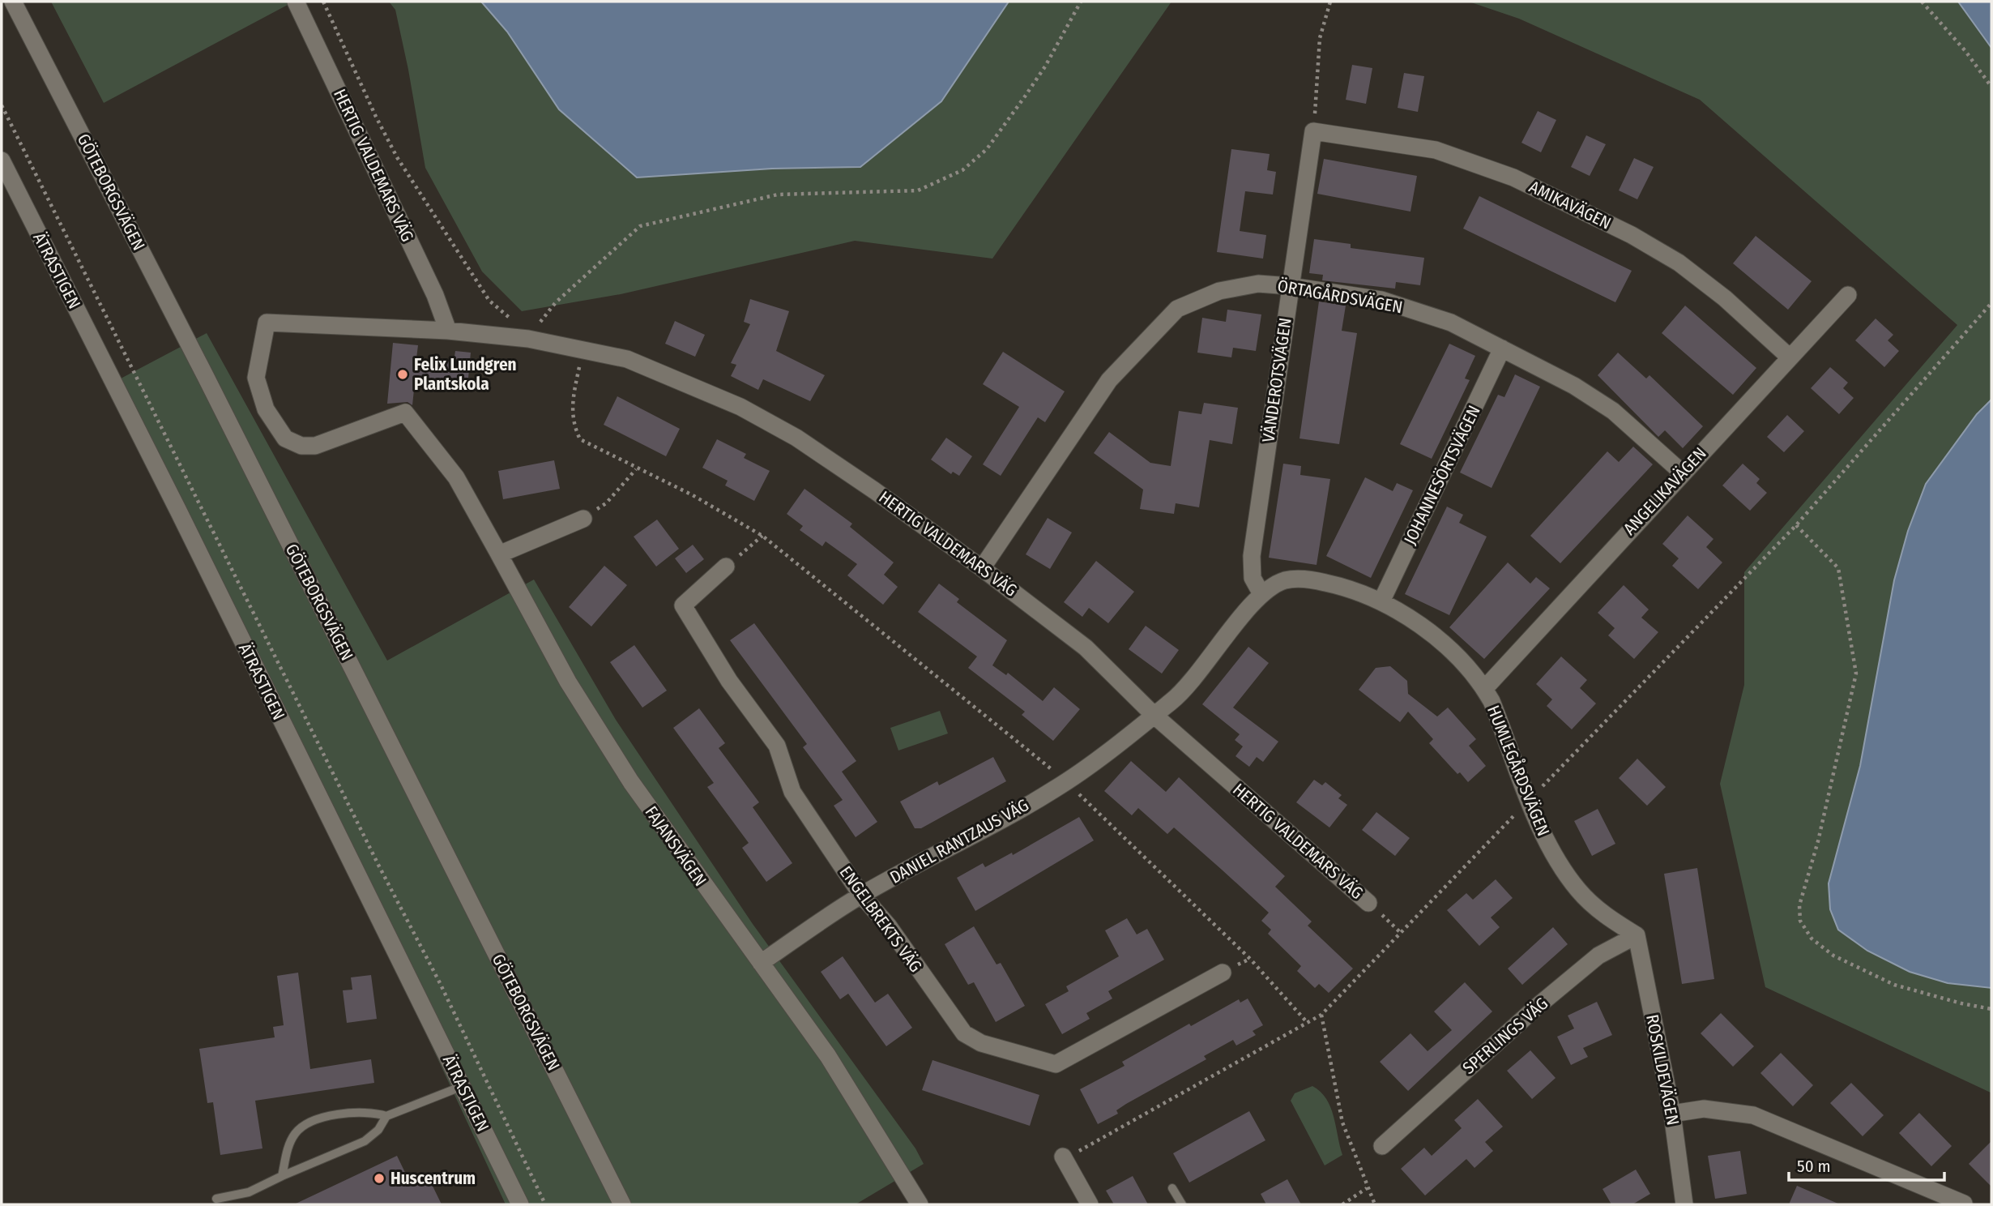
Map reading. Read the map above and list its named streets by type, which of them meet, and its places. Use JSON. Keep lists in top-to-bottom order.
{
  "streets": {
    "street": [
      "HERTIG VALDEMARS VÄG",
      "GÖTEBORGSVÄGEN",
      "AMIKAVÄGEN",
      "ÄTRASTIGEN",
      "ÖRTAGÅRDSVÄGEN",
      "VÄNDEROTSVÄGEN",
      "JOHANNESÖRTSVÄGEN",
      "ANGELIKAVÄGEN",
      "HUMLEGÅRDSVÄGEN",
      "DANIEL RANTZAUS VÄG",
      "FAJANSVÄGEN",
      "ENGELBREKTS VÄG",
      "SPERLINGS VÄG",
      "ROSKILDEVÄGEN"
    ]
  },
  "crossings": [
    ["HERTIG VALDEMARS VÄG", "ÖRTAGÅRDSVÄGEN"],
    ["HERTIG VALDEMARS VÄG", "HUMLEGÅRDSVÄGEN"],
    ["HERTIG VALDEMARS VÄG", "DANIEL RANTZAUS VÄG"],
    ["HERTIG VALDEMARS VÄG", "FAJANSVÄGEN"],
    ["AMIKAVÄGEN", "VÄNDEROTSVÄGEN"],
    ["AMIKAVÄGEN", "ANGELIKAVÄGEN"],
    ["ÖRTAGÅRDSVÄGEN", "VÄNDEROTSVÄGEN"],
    ["ÖRTAGÅRDSVÄGEN", "JOHANNESÖRTSVÄGEN"],
    ["ÖRTAGÅRDSVÄGEN", "ANGELIKAVÄGEN"],
    ["VÄNDEROTSVÄGEN", "HUMLEGÅRDSVÄGEN"],
    ["JOHANNESÖRTSVÄGEN", "HUMLEGÅRDSVÄGEN"],
    ["ANGELIKAVÄGEN", "HUMLEGÅRDSVÄGEN"],
    ["HUMLEGÅRDSVÄGEN", "DANIEL RANTZAUS VÄG"],
    ["HUMLEGÅRDSVÄGEN", "SPERLINGS VÄG"],
    ["HUMLEGÅRDSVÄGEN", "ROSKILDEVÄGEN"],
    ["DANIEL RANTZAUS VÄG", "FAJANSVÄGEN"],
    ["DANIEL RANTZAUS VÄG", "ENGELBREKTS VÄG"],
    ["SPERLINGS VÄG", "ROSKILDEVÄGEN"]
  ],
  "places": ["Felix Lundgren Plantskola", "Huscentrum"],
  "scale_bar": "50 m"
}
